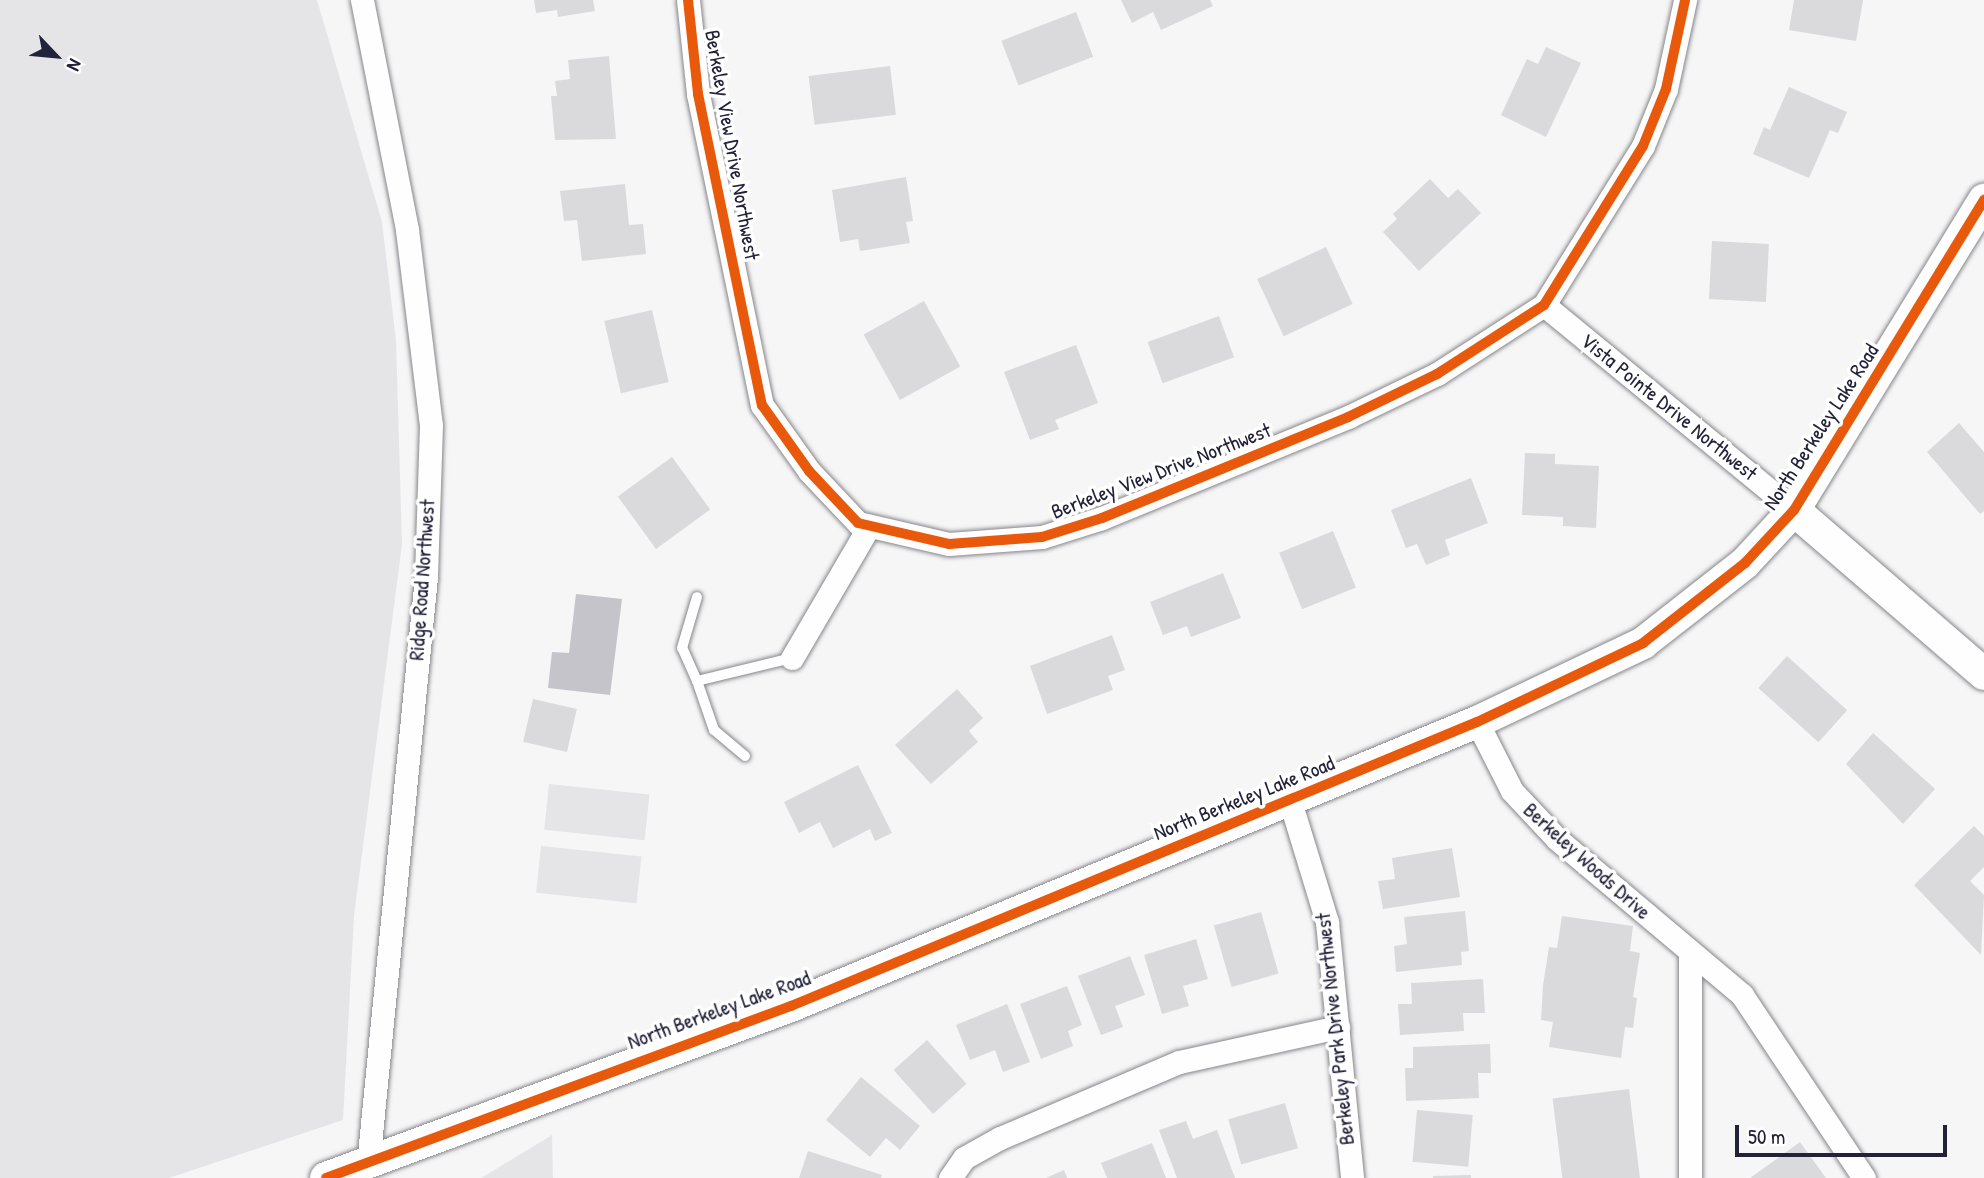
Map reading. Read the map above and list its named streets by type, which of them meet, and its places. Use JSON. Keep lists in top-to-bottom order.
{
  "streets": {
    "street": [
      "Berkeley View Drive Northwest",
      "Vista Pointe Drive Northwest",
      "North Berkeley Lake Road",
      "Ridge Road Northwest",
      "Berkeley Woods Drive",
      "Berkeley Park Drive Northwest"
    ]
  },
  "crossings": [
    ["Berkeley View Drive Northwest", "Vista Pointe Drive Northwest"],
    ["Vista Pointe Drive Northwest", "North Berkeley Lake Road"],
    ["North Berkeley Lake Road", "Ridge Road Northwest"],
    ["North Berkeley Lake Road", "Berkeley Woods Drive"],
    ["North Berkeley Lake Road", "Berkeley Park Drive Northwest"]
  ],
  "scale_bar": "50 m",
  "north": "bottom right"
}
